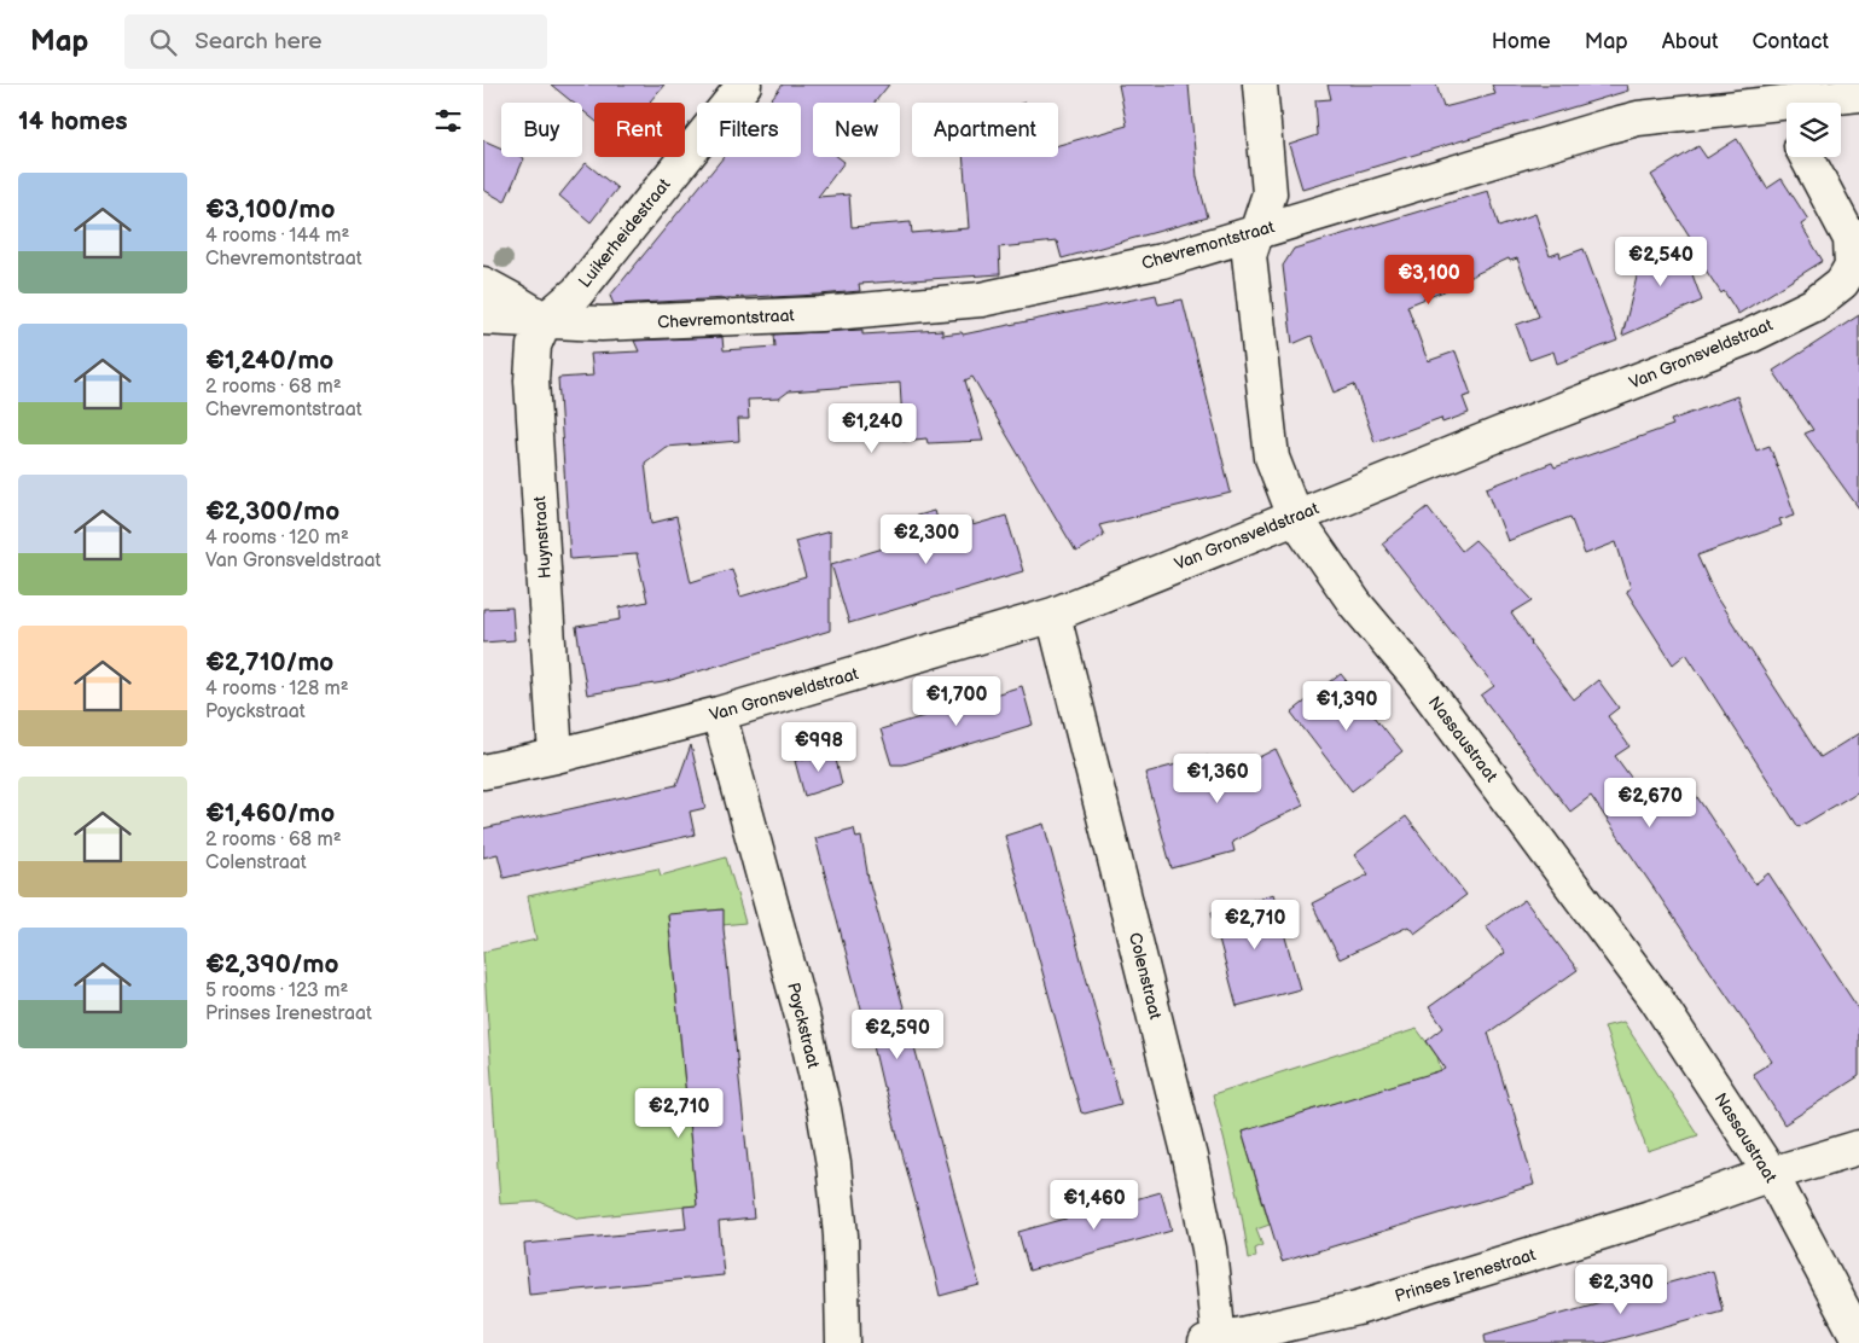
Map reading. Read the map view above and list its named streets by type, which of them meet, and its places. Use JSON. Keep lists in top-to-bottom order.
{
  "streets": {
    "street": [
      "Luikerheidestraat",
      "Chevremontstraat",
      "Van Gronsveldstraat",
      "Huynstraat",
      "Nassaustraat",
      "Colenstraat",
      "Poyckstraat",
      "Prinses Irenestraat"
    ]
  },
  "crossings": [
    ["Luikerheidestraat", "Chevremontstraat"],
    ["Luikerheidestraat", "Huynstraat"],
    ["Chevremontstraat", "Huynstraat"],
    ["Chevremontstraat", "Nassaustraat"],
    ["Van Gronsveldstraat", "Huynstraat"],
    ["Van Gronsveldstraat", "Nassaustraat"],
    ["Van Gronsveldstraat", "Colenstraat"],
    ["Van Gronsveldstraat", "Poyckstraat"],
    ["Nassaustraat", "Prinses Irenestraat"],
    ["Colenstraat", "Prinses Irenestraat"]
  ],
  "page": {
    "header": "Map",
    "search": "Search here",
    "nav": [
      "Home",
      "Map",
      "About",
      "Contact"
    ],
    "heading": "14 homes",
    "chip": [
      "Buy",
      "Rent",
      "Filters",
      "New",
      "Apartment"
    ],
    "list": [
      {
        "name": "€3,100/mo",
        "note": "4 rooms · 144 m² · Chevremontstraat"
      },
      {
        "name": "€1,240/mo",
        "note": "2 rooms · 68 m² · Chevremontstraat"
      },
      {
        "name": "€2,300/mo",
        "note": "4 rooms · 120 m² · Van Gronsveldstraat"
      },
      {
        "name": "€2,710/mo",
        "note": "4 rooms · 128 m² · Poyckstraat"
      },
      {
        "name": "€1,460/mo",
        "note": "2 rooms · 68 m² · Colenstraat"
      },
      {
        "name": "€2,390/mo",
        "note": "5 rooms · 123 m² · Prinses Irenestraat"
      }
    ],
    "price": [
      "€2,540",
      "€3,100",
      "€1,240",
      "€2,300",
      "€1,700",
      "€1,390",
      "€998",
      "€1,360",
      "€2,670",
      "€2,710",
      "€2,590",
      "€2,710",
      "€1,460",
      "€2,390"
    ]
  }
}
